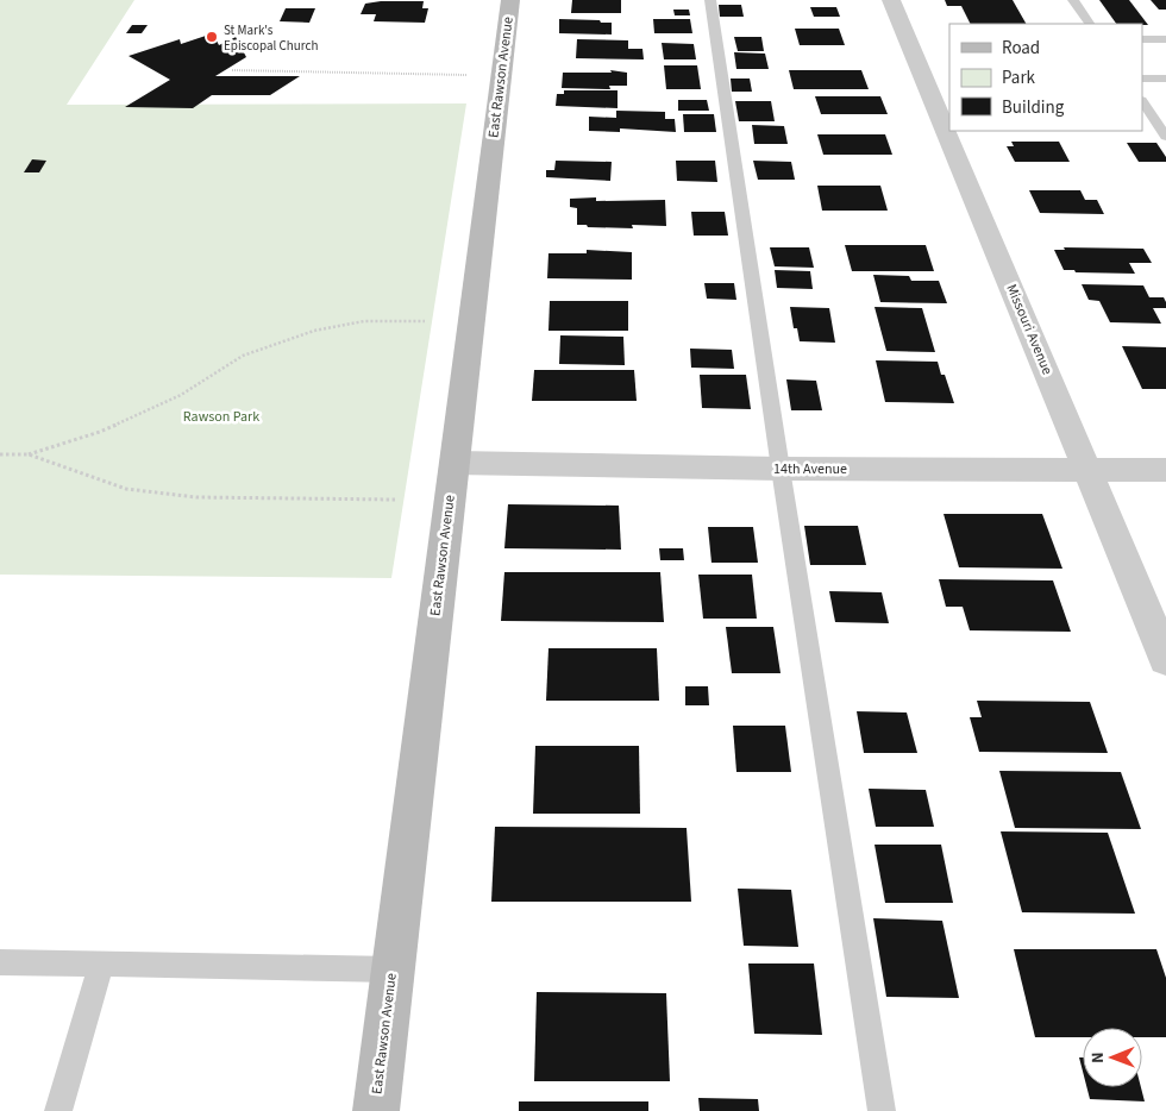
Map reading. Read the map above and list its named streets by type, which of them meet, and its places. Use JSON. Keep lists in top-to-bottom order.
{
  "streets": {
    "main road": ["East Rawson Avenue"],
    "street": ["Missouri Avenue", "14th Avenue"]
  },
  "crossings": [
    ["East Rawson Avenue", "14th Avenue"],
    ["Missouri Avenue", "14th Avenue"]
  ],
  "parks": ["Rawson Park"],
  "places": ["St Mark's Episcopal Church"],
  "legend": ["Road", "Park", "Building"],
  "north": "left"
}
